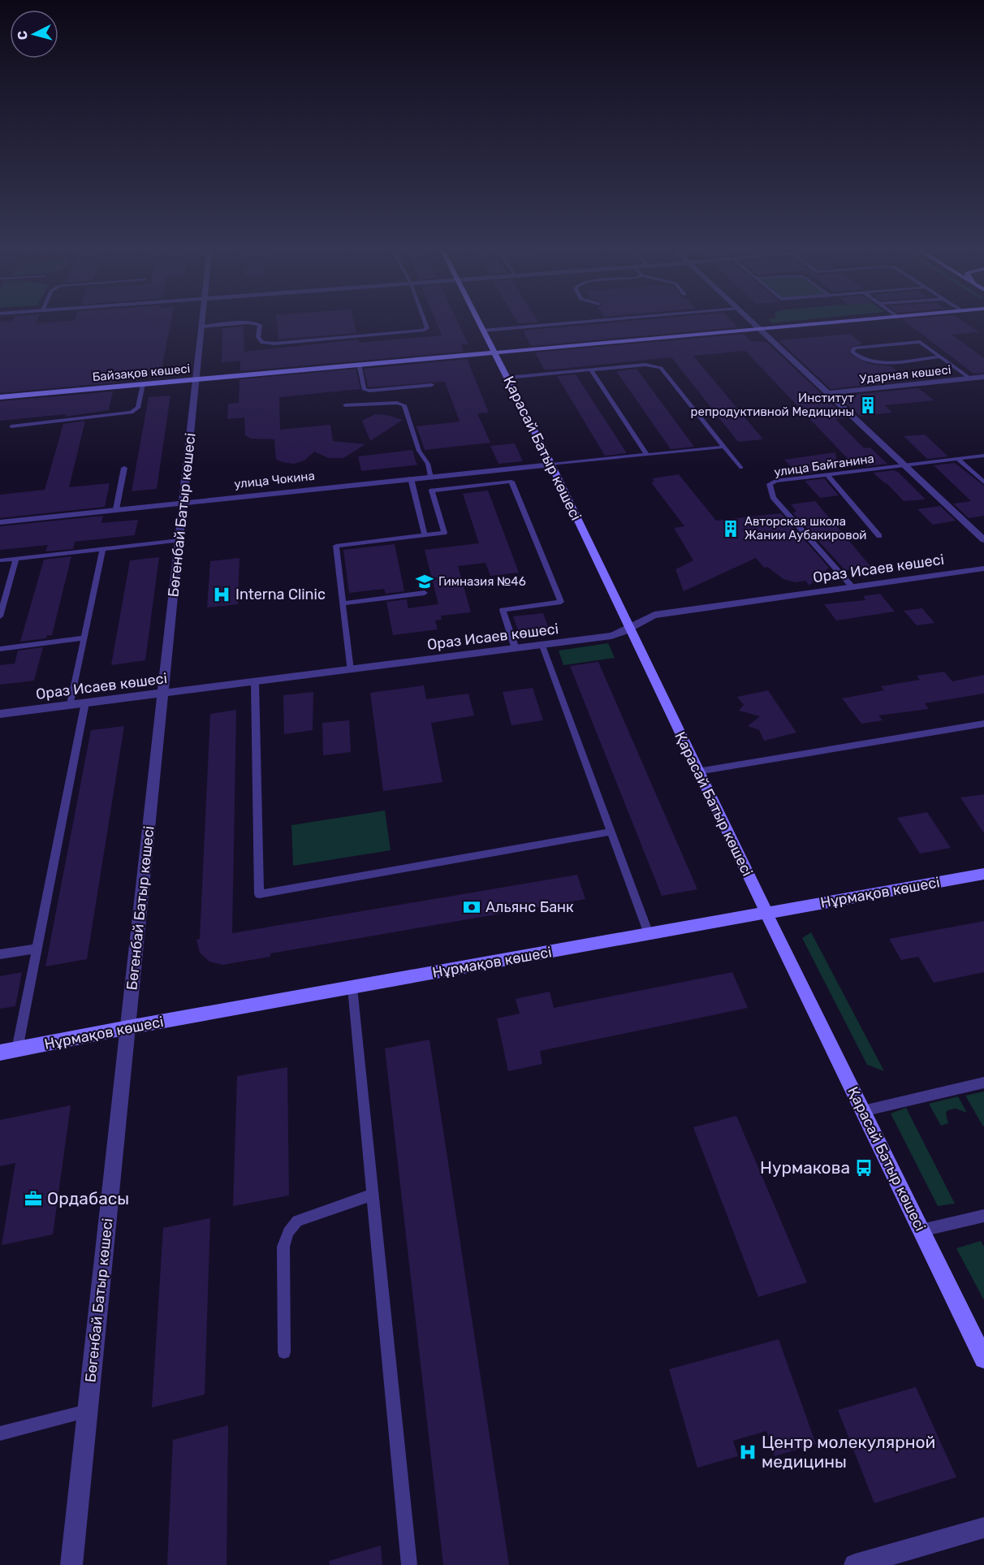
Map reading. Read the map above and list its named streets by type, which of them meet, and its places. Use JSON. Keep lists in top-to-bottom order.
{
  "streets": {
    "street": [
      "Байзақов көшесі",
      "Ударная көшесі",
      "Қарасай Батыр көшесі",
      "улица Чокина",
      "Бөгенбай Батыр көшесі",
      "Ораз Исаев көшесі",
      "Нұрмақов көшесі"
    ],
    "lane": ["улица Байганина"]
  },
  "crossings": [
    ["Байзақов көшесі", "Қарасай Батыр көшесі"],
    ["Байзақов көшесі", "Бөгенбай Батыр көшесі"],
    ["Қарасай Батыр көшесі", "улица Чокина"],
    ["Қарасай Батыр көшесі", "Ораз Исаев көшесі"],
    ["Қарасай Батыр көшесі", "Нұрмақов көшесі"],
    ["улица Байганина", "Ораз Исаев көшесі"],
    ["улица Чокина", "Бөгенбай Батыр көшесі"],
    ["Бөгенбай Батыр көшесі", "Ораз Исаев көшесі"],
    ["Бөгенбай Батыр көшесі", "Нұрмақов көшесі"]
  ],
  "places": {
    "building": ["Институт репродуктивной Медицины", "Авторская школа Жании Аубакировой"],
    "school or university": ["Гимназия №46"],
    "hospital": ["Interna Clinic", "Центр молекулярной медицины"],
    "bank": ["Альянс Банк"],
    "bus stop": ["Нурмакова"],
    "office": ["Ордабасы"]
  },
  "north": "left"
}
